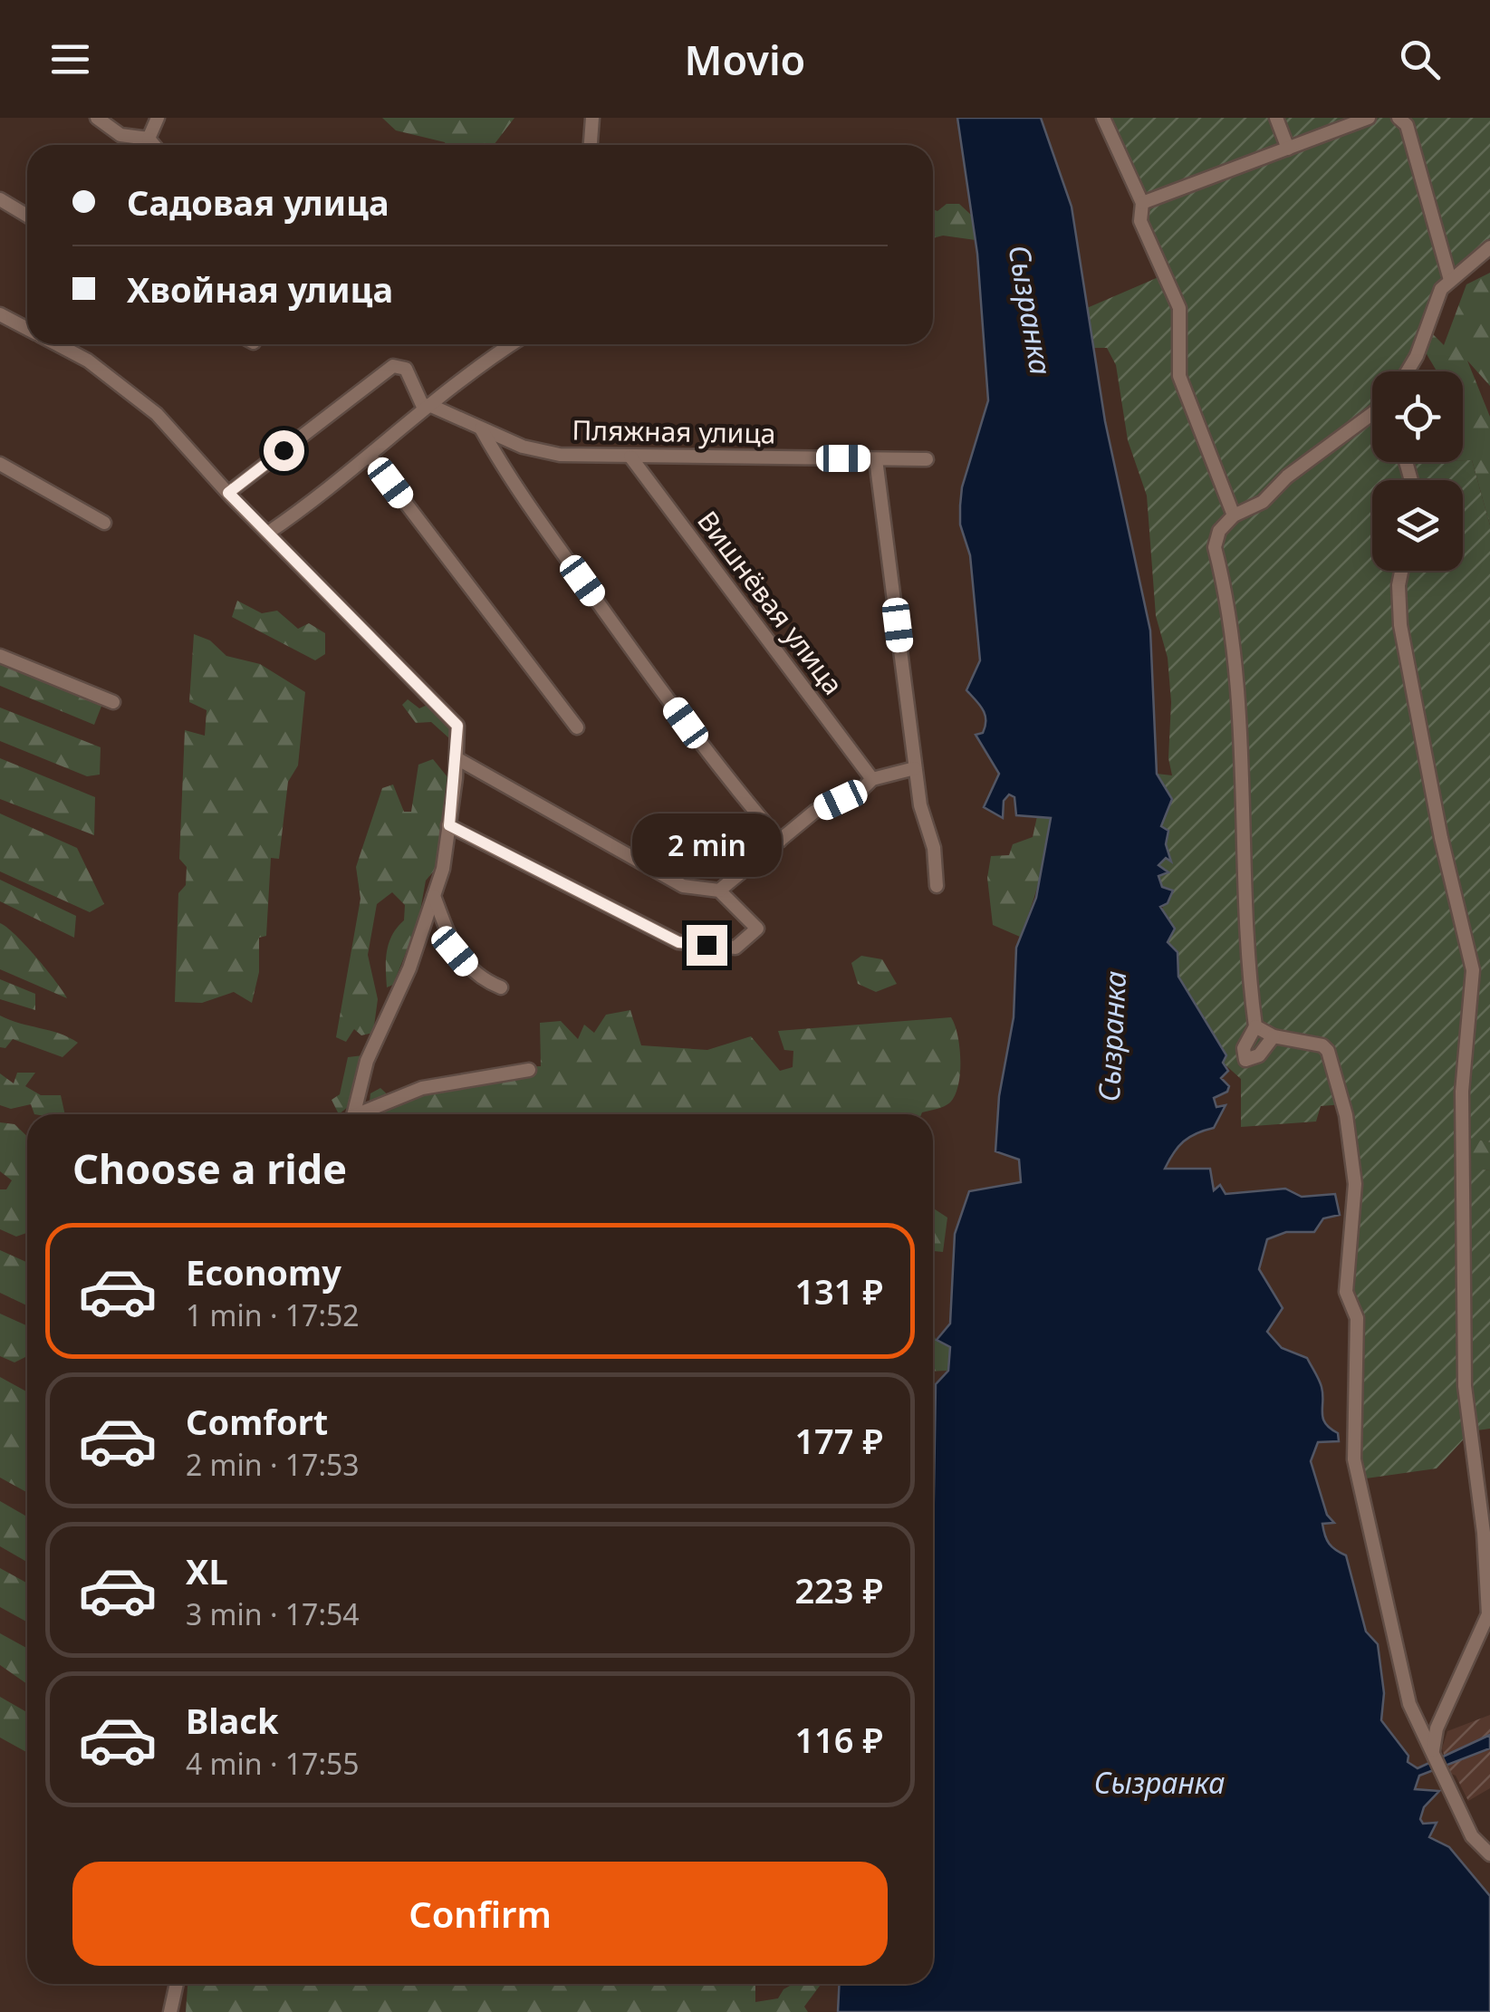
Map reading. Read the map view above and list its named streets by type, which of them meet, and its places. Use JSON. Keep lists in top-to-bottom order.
{
  "streets": {
    "street": ["Пляжная улица", "Вишнёвая улица"]
  },
  "crossings": [
    ["Пляжная улица", "Вишнёвая улица"]
  ],
  "water": ["Сызранка"],
  "page": {
    "header": "Movio",
    "banner": ["Садовая улица", "Хвойная улица"],
    "bubble": "2 min",
    "heading": "Choose a ride",
    "list": [
      {
        "name": "Economy",
        "note": "1 min · 17:52",
        "value": "131 ₽"
      },
      {
        "name": "Comfort",
        "note": "2 min · 17:53",
        "value": "177 ₽"
      },
      {
        "name": "XL",
        "note": "3 min · 17:54",
        "value": "223 ₽"
      },
      {
        "name": "Black",
        "note": "4 min · 17:55",
        "value": "116 ₽"
      }
    ],
    "buttons": "Confirm"
  }
}
